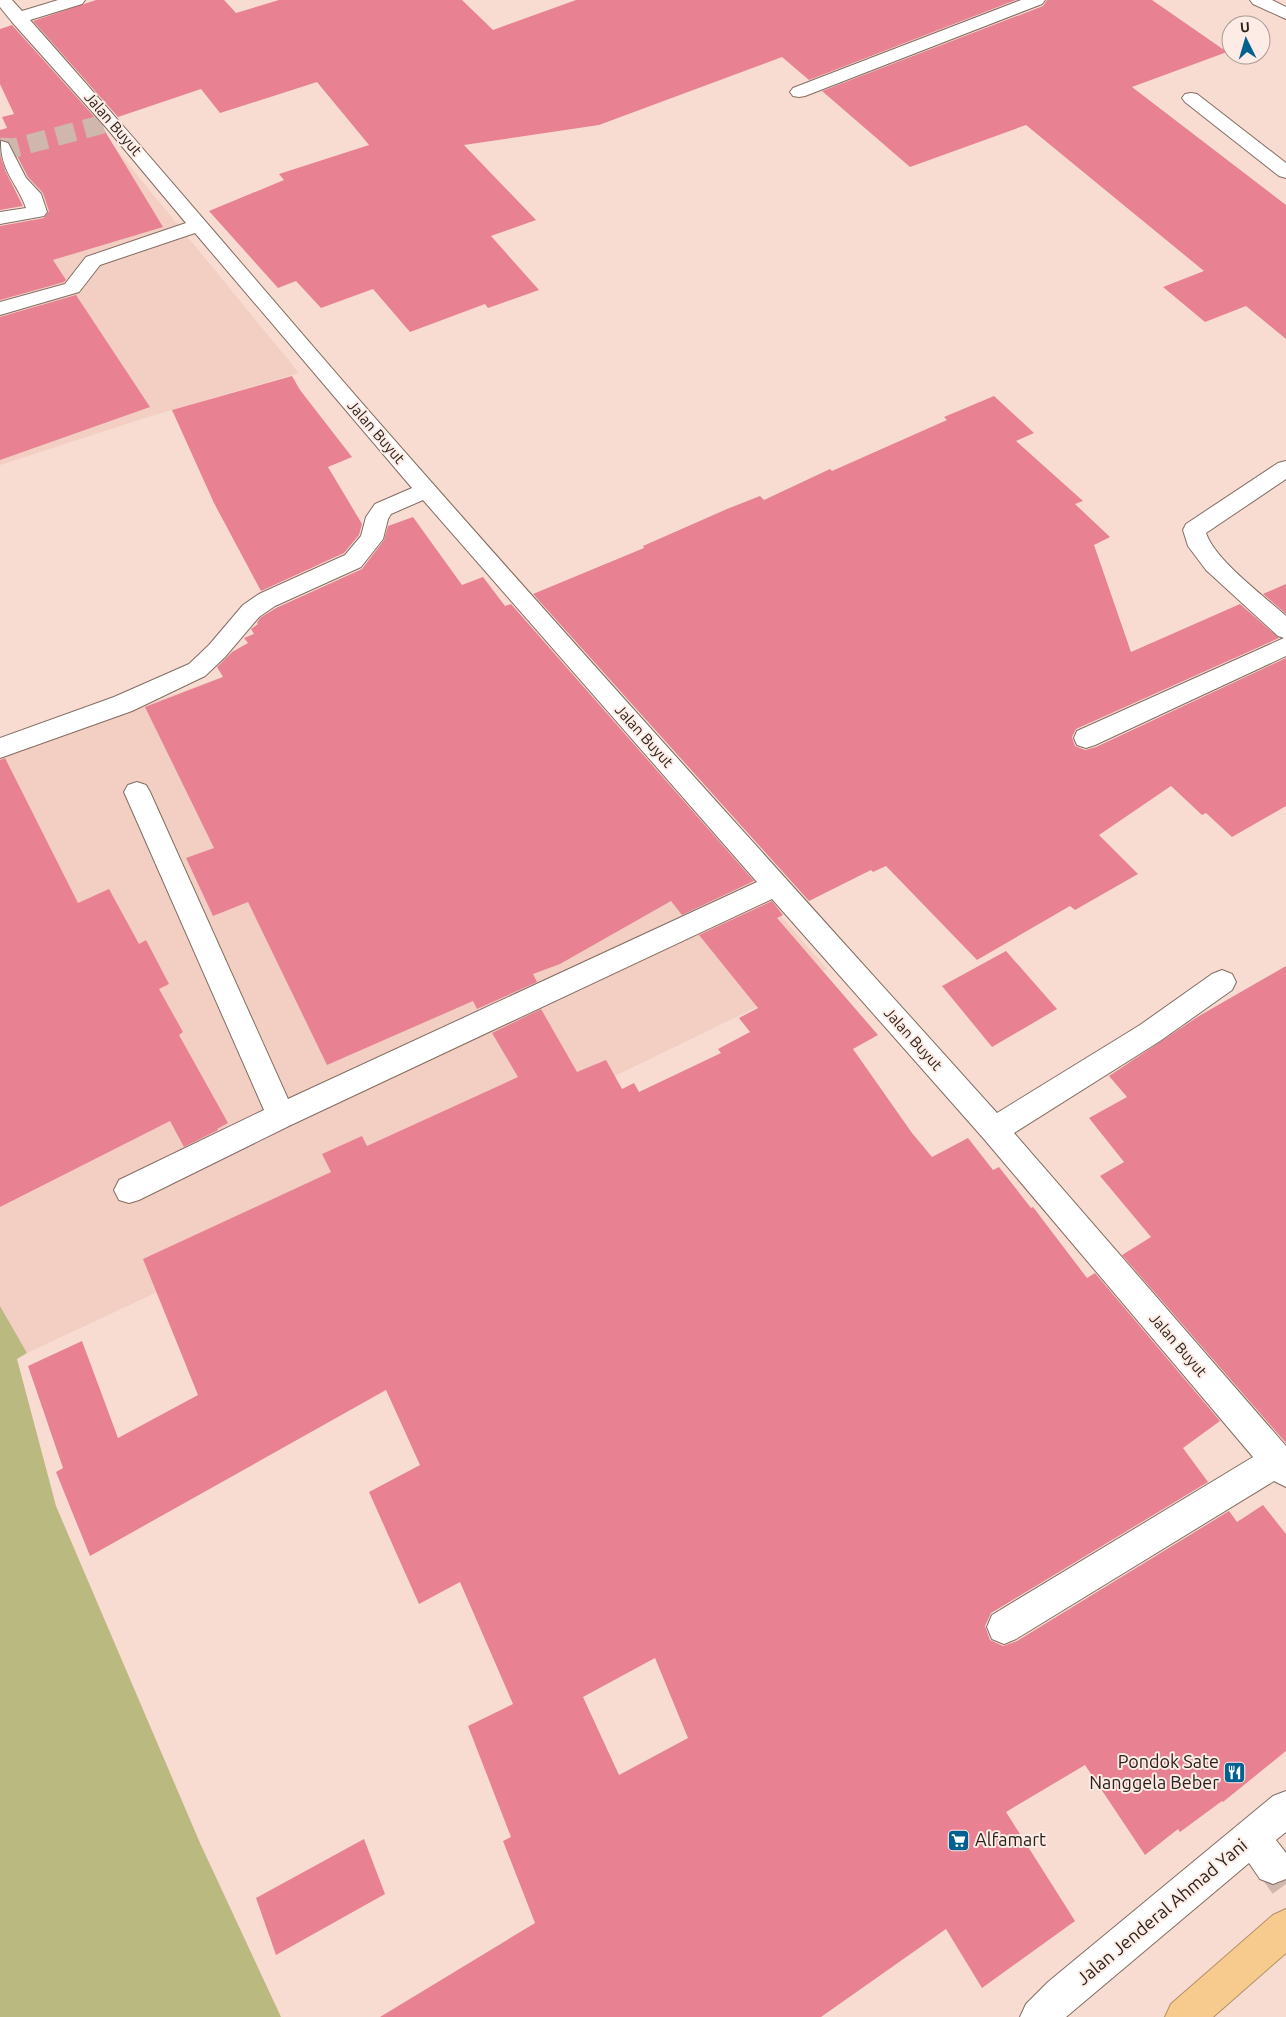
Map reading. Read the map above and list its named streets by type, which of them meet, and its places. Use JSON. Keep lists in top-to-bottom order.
{
  "streets": {
    "street": ["Jalan Buyut", "Jalan Jenderal Ahmad Yani"]
  },
  "places": {
    "restaurant": ["Pondok Sate Nanggela Beber"],
    "supermarket": ["Alfamart"]
  },
  "north": "top"
}
